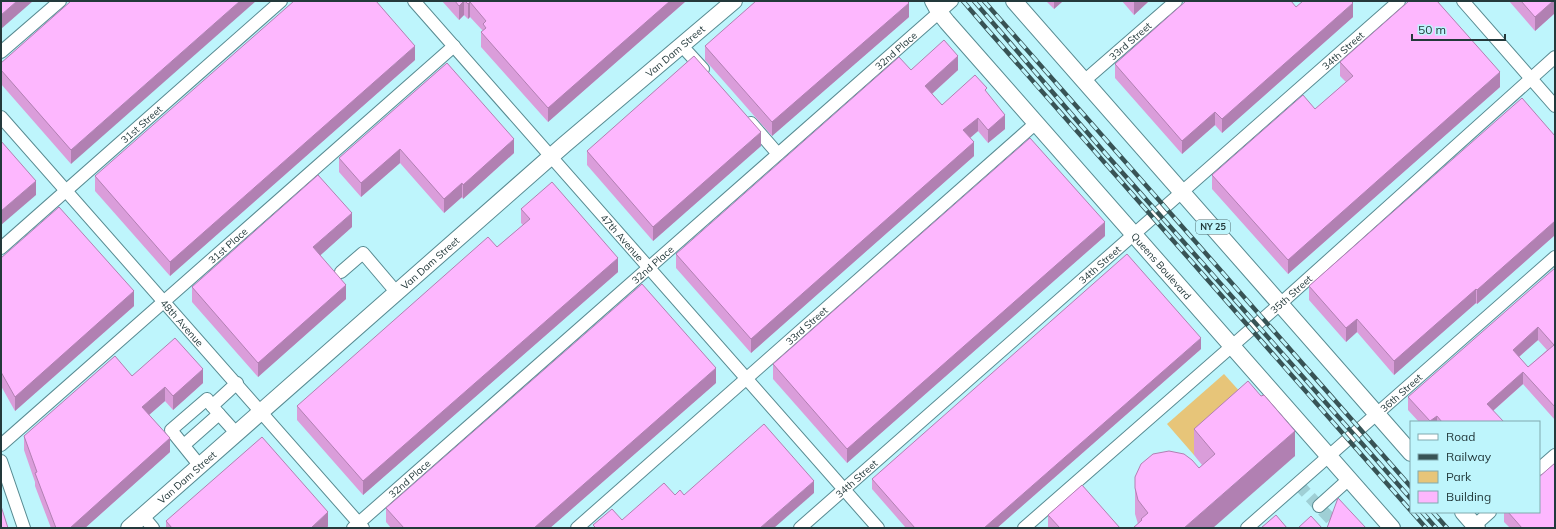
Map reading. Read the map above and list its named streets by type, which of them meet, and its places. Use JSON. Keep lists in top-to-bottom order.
{
  "streets": {
    "main road": ["Van Dam Street", "NY 25", "Queens Boulevard"],
    "street": [
      "33rd Street",
      "32nd Place",
      "34th Street",
      "31st Street",
      "47th Avenue",
      "31st Place",
      "35th Street",
      "48th Avenue",
      "36th Street"
    ]
  },
  "crossings": [
    ["33rd Street", "NY 25"],
    ["33rd Street", "47th Avenue"],
    ["33rd Street", "Queens Boulevard"],
    ["Van Dam Street", "47th Avenue"],
    ["Van Dam Street", "48th Avenue"],
    ["32nd Place", "47th Avenue"],
    ["32nd Place", "Queens Boulevard"],
    ["32nd Place", "48th Avenue"],
    ["34th Street", "NY 25"],
    ["34th Street", "47th Avenue"],
    ["34th Street", "Queens Boulevard"],
    ["31st Street", "48th Avenue"],
    ["NY 25", "35th Street"],
    ["NY 25", "36th Street"],
    ["47th Avenue", "31st Place"],
    ["31st Place", "48th Avenue"],
    ["Queens Boulevard", "35th Street"],
    ["Queens Boulevard", "36th Street"]
  ],
  "legend": [
    "Road",
    "Railway",
    "Park",
    "Building"
  ],
  "scale_bar": "50 m"
}
